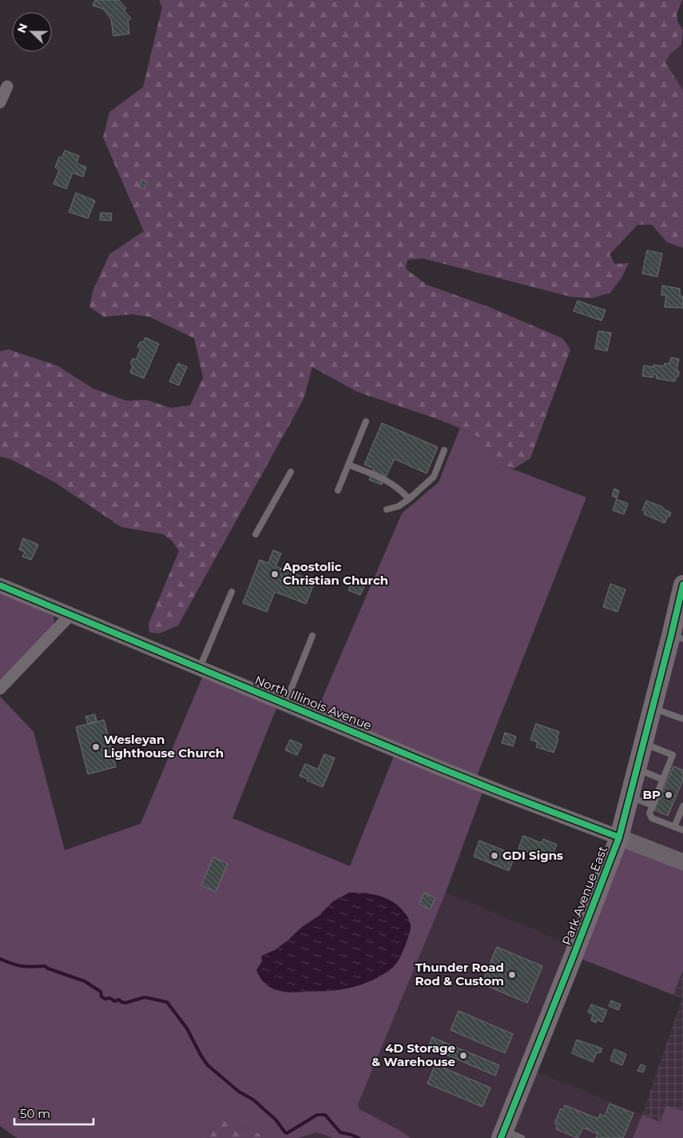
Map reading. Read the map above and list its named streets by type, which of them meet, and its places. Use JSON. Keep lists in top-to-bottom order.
{
  "streets": {
    "main road": ["Park Avenue East"],
    "street": ["North Illinois Avenue"]
  },
  "crossings": [
    ["North Illinois Avenue", "Park Avenue East"]
  ],
  "places": [
    "Apostolic Christian Church",
    "Wesleyan Lighthouse Church",
    "BP",
    "GDI Signs",
    "Thunder Road Rod & Custom",
    "4D Storage & Warehouse"
  ],
  "scale_bar": "50 m",
  "north": "left"
}
